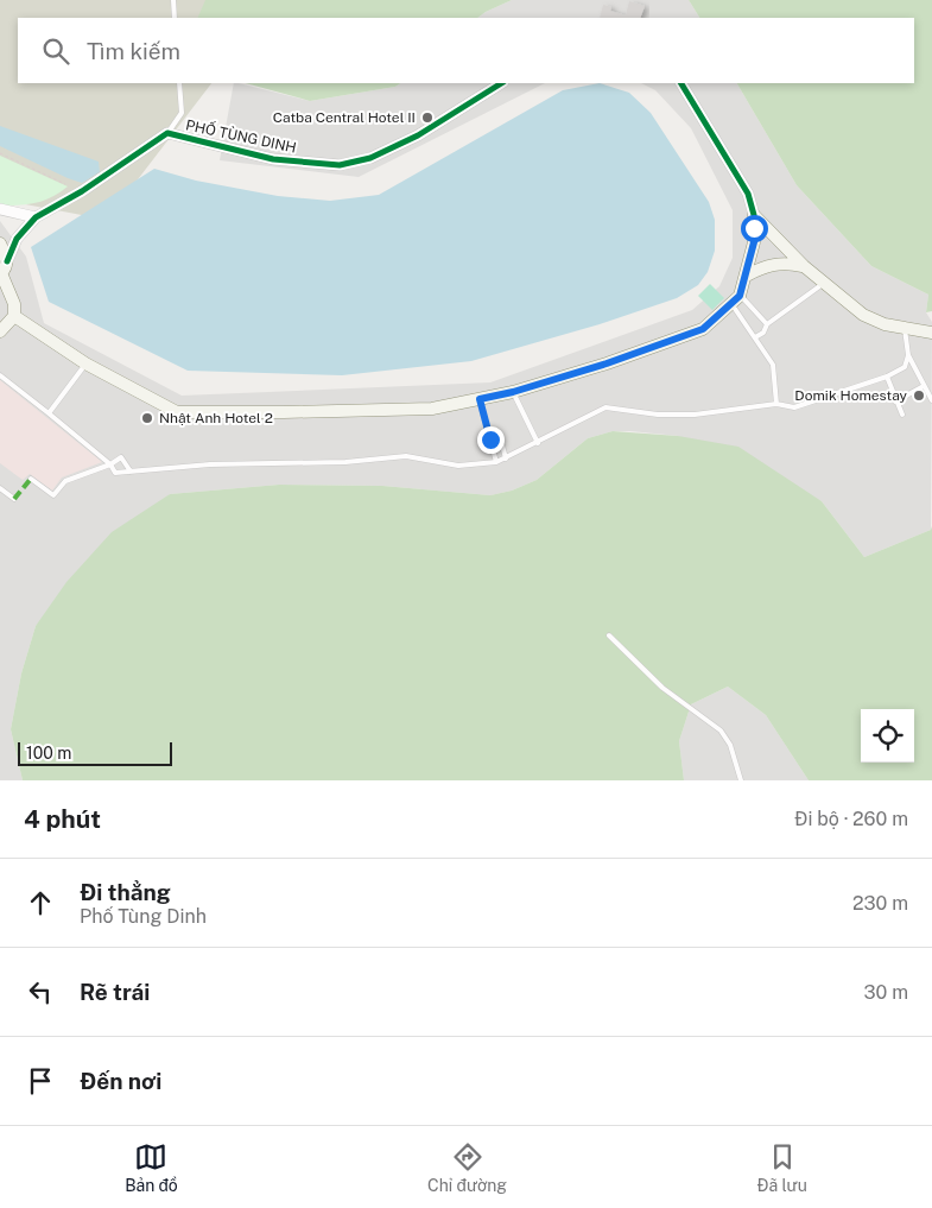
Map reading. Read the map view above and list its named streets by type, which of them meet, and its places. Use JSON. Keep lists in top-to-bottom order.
{
  "streets": {
    "street": ["PHỐ TÙNG DINH"]
  },
  "places": ["Catba Central Hotel II", "Domik Homestay", "Nhật Anh Hotel 2"],
  "scale_bar": "100 m",
  "page": {
    "search": "Tìm kiếm",
    "scale": "100 m",
    "heading": ["4 phút", "Đi bộ · 260 m"],
    "list": [
      ["Đi thẳng", "Phố Tùng Dinh", "230 m"],
      ["Rẽ trái", "30 m"],
      "Đến nơi"
    ],
    "nav": ["Bản đồ", "Chỉ đường", "Đã lưu"]
  }
}
